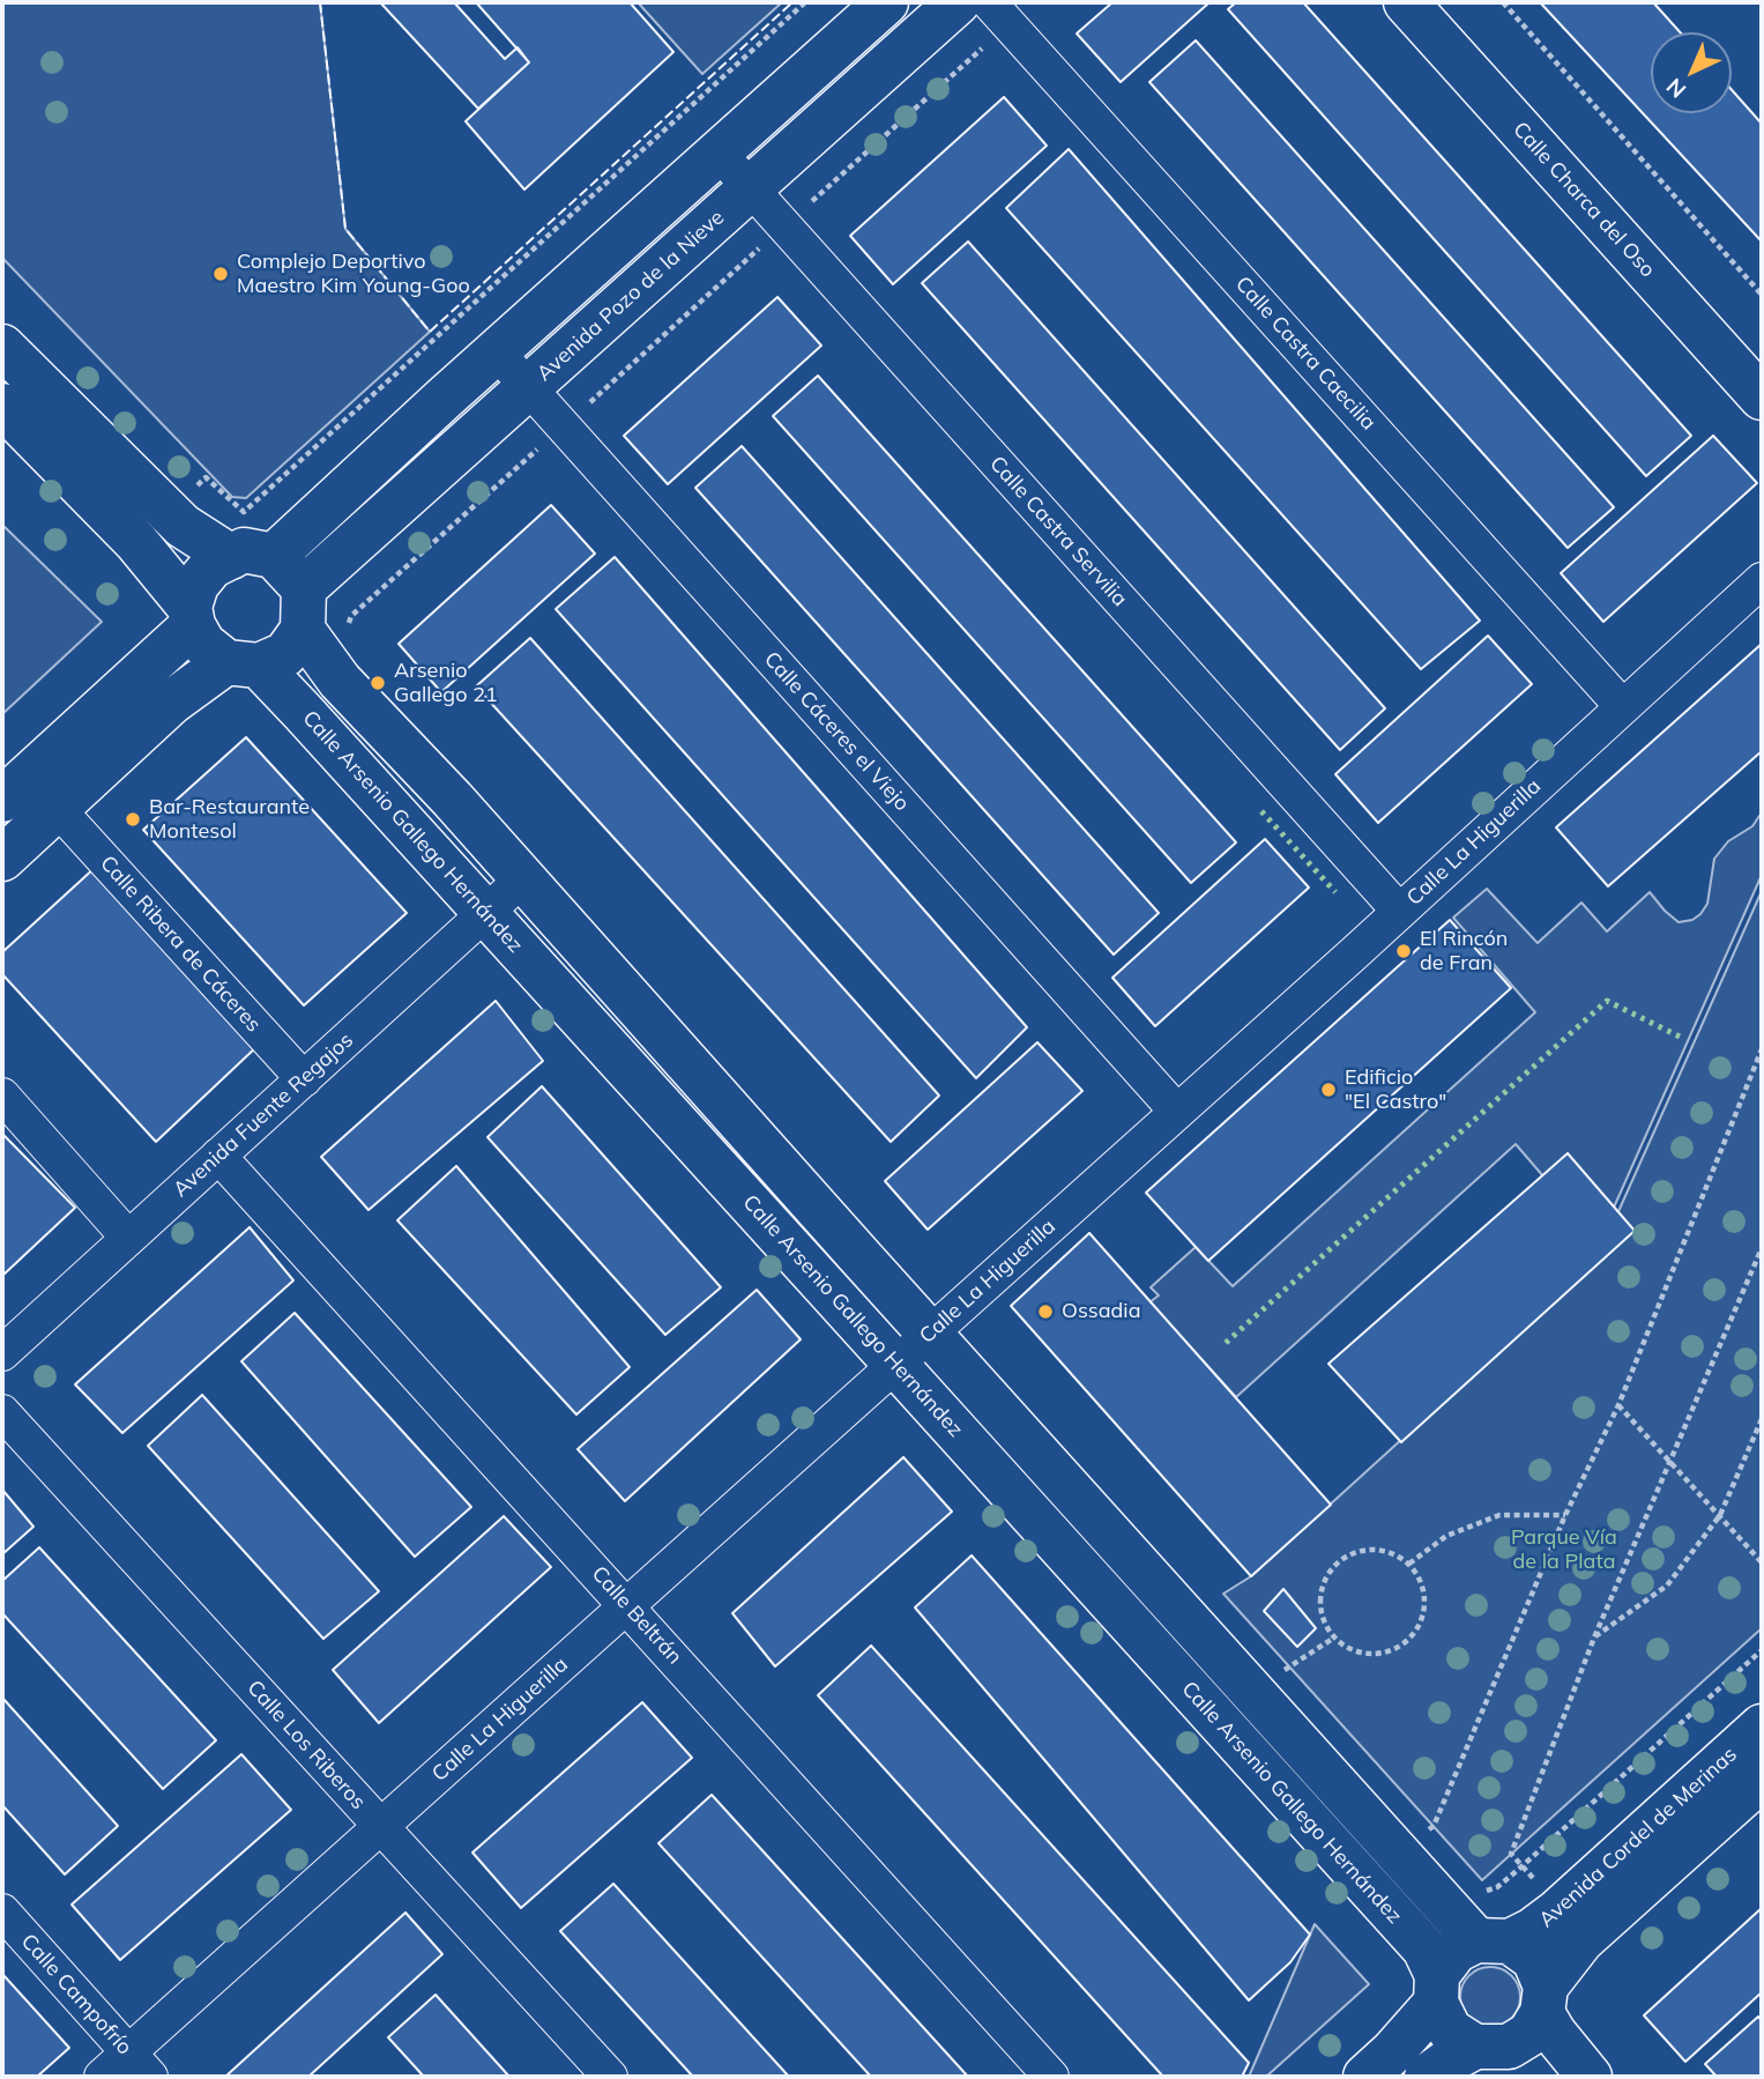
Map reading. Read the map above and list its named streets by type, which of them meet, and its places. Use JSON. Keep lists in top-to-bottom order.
{
  "streets": {
    "main road": [
      "Calle Charca del Oso",
      "Avenida Pozo de la Nieve",
      "Calle Arsenio Gallego Hernández",
      "Avenida Cordel de Merinas"
    ],
    "street": [
      "Calle Castra Caecilia",
      "Calle Castra Servilia",
      "Calle Cáceres el Viejo",
      "Calle La Higuerilla",
      "Calle Ribera de Cáceres",
      "Avenida Fuente Regajos",
      "Calle Beltrán",
      "Calle Los Riberos",
      "Calle Campofrío"
    ]
  },
  "crossings": [
    ["Avenida Pozo de la Nieve", "Calle Castra Servilia"],
    ["Avenida Pozo de la Nieve", "Calle Cáceres el Viejo"],
    ["Avenida Pozo de la Nieve", "Calle Arsenio Gallego Hernández"],
    ["Calle Castra Caecilia", "Calle La Higuerilla"],
    ["Calle Castra Servilia", "Calle La Higuerilla"],
    ["Calle Cáceres el Viejo", "Calle La Higuerilla"],
    ["Calle Arsenio Gallego Hernández", "Calle La Higuerilla"],
    ["Calle Arsenio Gallego Hernández", "Avenida Fuente Regajos"],
    ["Calle Arsenio Gallego Hernández", "Avenida Cordel de Merinas"],
    ["Calle La Higuerilla", "Calle Beltrán"],
    ["Calle La Higuerilla", "Calle Los Riberos"],
    ["Calle La Higuerilla", "Calle Campofrío"],
    ["Calle Ribera de Cáceres", "Avenida Fuente Regajos"],
    ["Avenida Fuente Regajos", "Calle Beltrán"]
  ],
  "parks": ["Parque Vía de la Plata"],
  "places": [
    "Complejo Deportivo Maestro Kim Young-Goo",
    "Arsenio Gallego 21",
    "Bar-Restaurante Montesol",
    "El Rincón de Fran",
    "Edificio \"El Castro\"",
    "Ossadia"
  ],
  "north": "bottom left"
}
